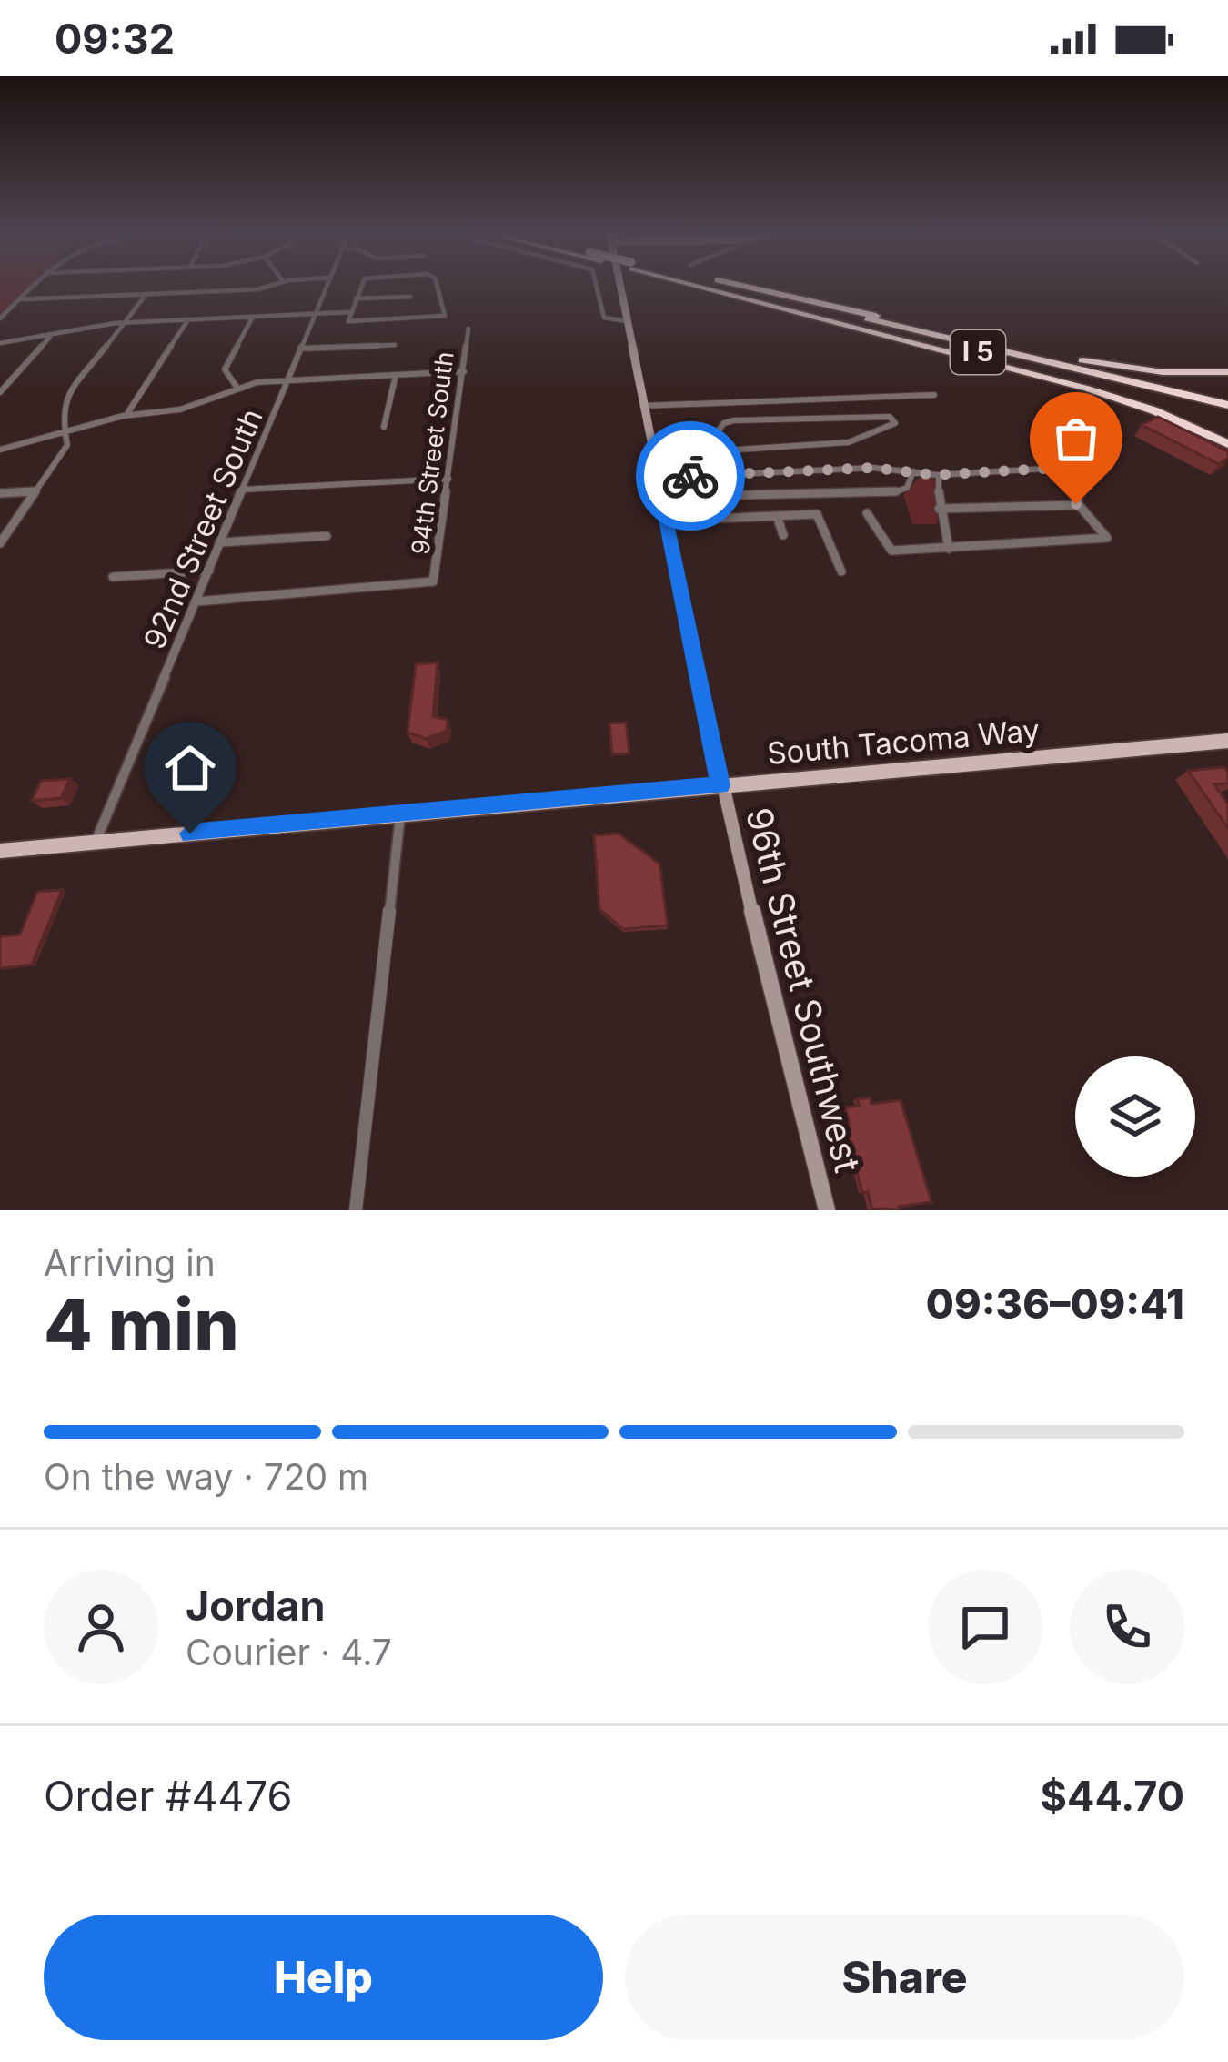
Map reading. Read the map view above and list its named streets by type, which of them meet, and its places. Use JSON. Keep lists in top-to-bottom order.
{
  "streets": {
    "highway": ["I 5"],
    "main road": ["South Tacoma Way", "96th Street Southwest"],
    "street": ["94th Street South", "92nd Street South"]
  },
  "crossings": [
    ["94th Street South", "92nd Street South"],
    ["92nd Street South", "South Tacoma Way"],
    ["South Tacoma Way", "96th Street Southwest"]
  ],
  "page": {
    "status": "09:32",
    "heading": ["4 min", "Arriving in", "09:36–09:41"],
    "panel": [
      "Jordan",
      "Courier · 4.7",
      "Order #4476",
      "$44.70"
    ],
    "bar": "On the way · 720 m",
    "buttons": ["Help", "Share"]
  }
}
